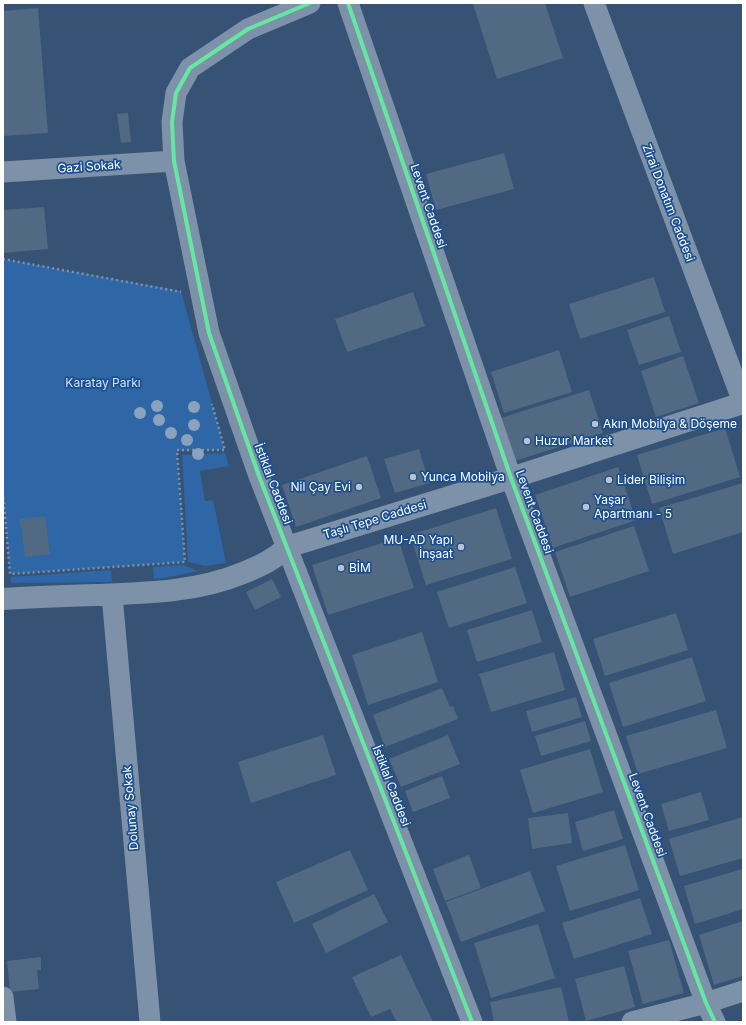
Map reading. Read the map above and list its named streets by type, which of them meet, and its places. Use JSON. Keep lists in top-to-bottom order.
{
  "streets": {
    "street": [
      "Gazi Sokak",
      "Zirai Donatım Caddesi",
      "Levent Caddesi",
      "İstiklal Caddesi",
      "Taşlı Tepe Caddesi",
      "Dolunay Sokak"
    ]
  },
  "crossings": [
    ["Gazi Sokak", "İstiklal Caddesi"],
    ["Zirai Donatım Caddesi", "Taşlı Tepe Caddesi"],
    ["Levent Caddesi", "Taşlı Tepe Caddesi"],
    ["İstiklal Caddesi", "Taşlı Tepe Caddesi"],
    ["Taşlı Tepe Caddesi", "Dolunay Sokak"]
  ],
  "parks": ["Karatay Parkı"],
  "places": [
    "Akın Mobilya & Döşeme",
    "Huzur Market",
    "Yunca Mobilya",
    "Lider Bilişim",
    "Nil Çay Evi",
    "Yaşar Apartmanı - 5",
    "MU-AD Yapı İnşaat",
    "BİM"
  ]
}
